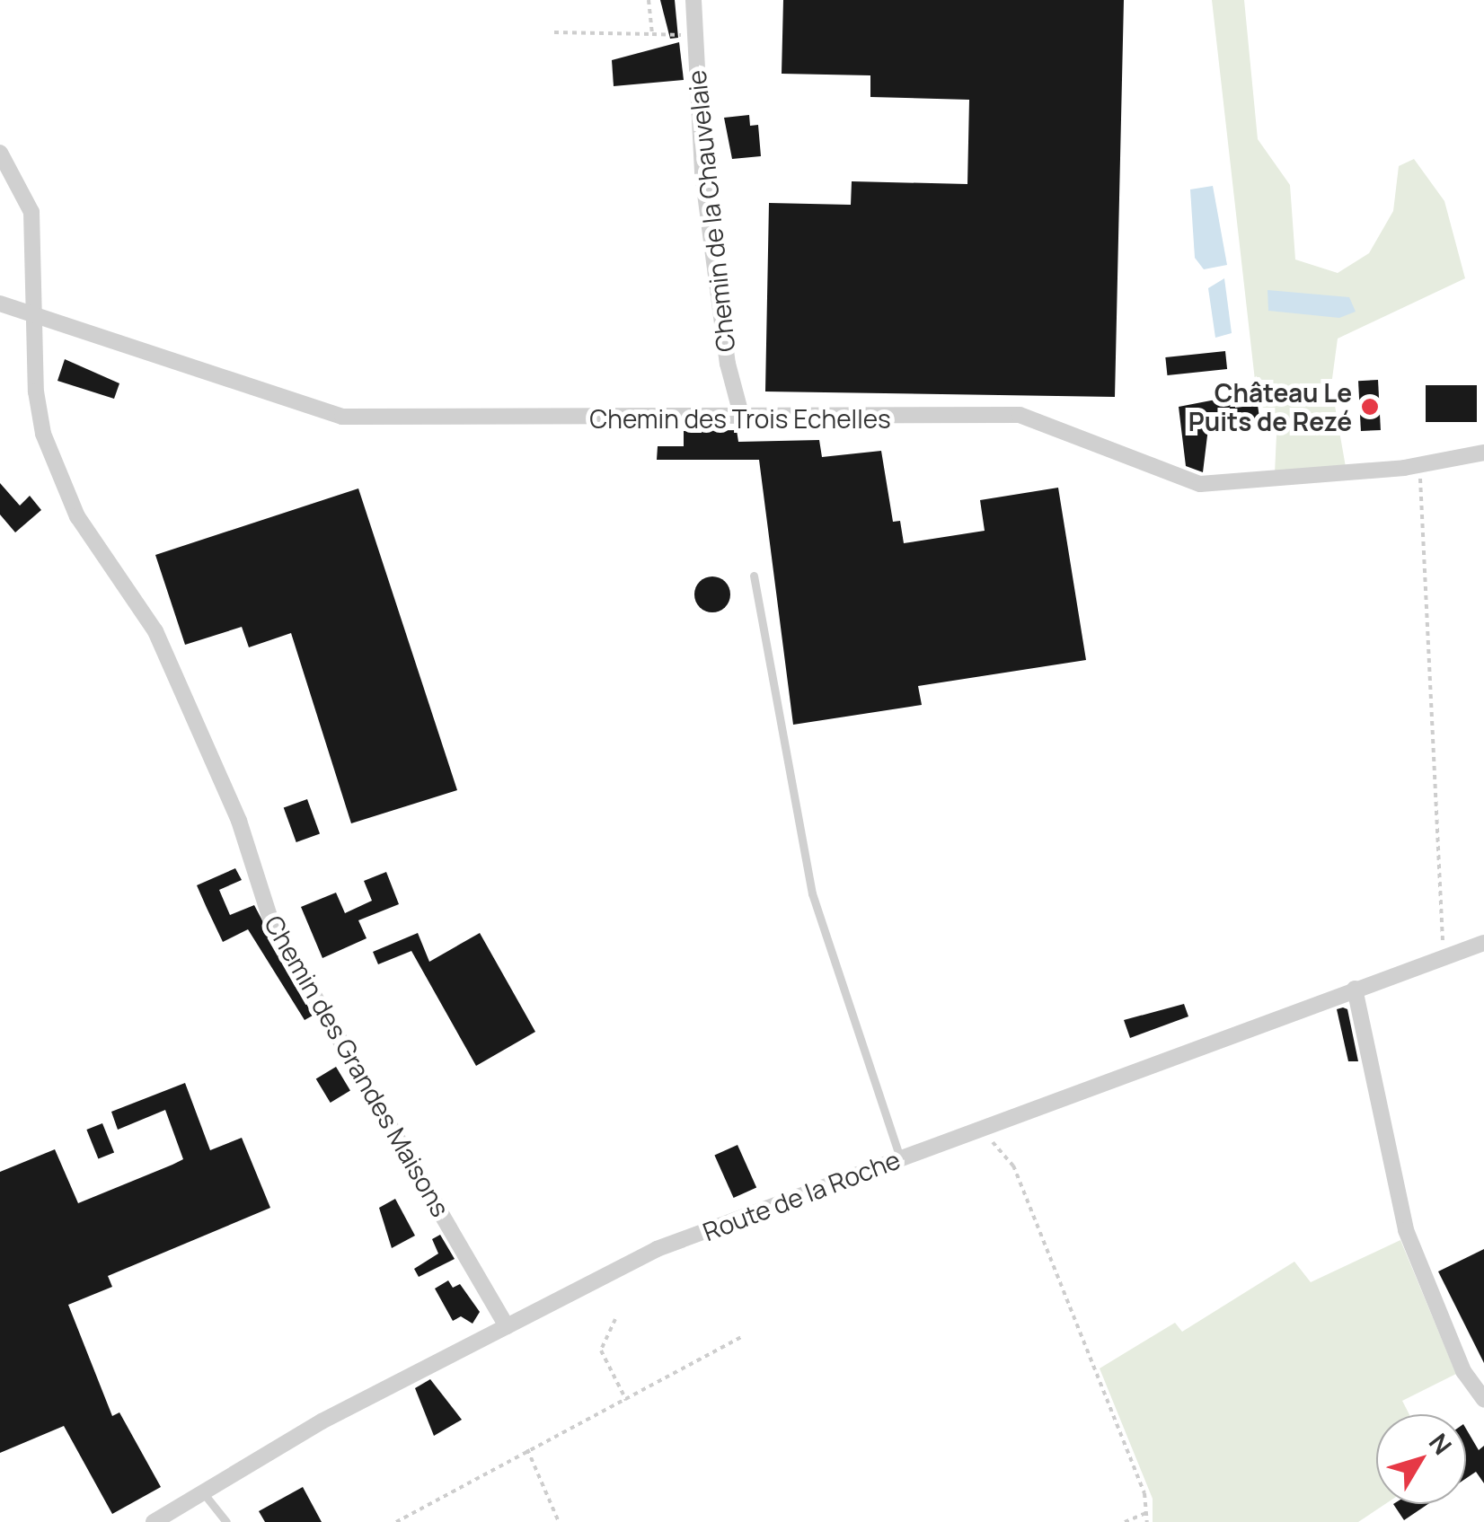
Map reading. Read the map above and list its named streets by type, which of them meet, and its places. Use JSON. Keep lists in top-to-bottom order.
{
  "streets": {
    "street": [
      "Chemin de la Chauvelaie",
      "Chemin des Trois Echelles",
      "Chemin des Grandes Maisons",
      "Route de la Roche"
    ]
  },
  "crossings": [
    ["Chemin de la Chauvelaie", "Chemin des Trois Echelles"],
    ["Chemin des Trois Echelles", "Chemin des Grandes Maisons"],
    ["Chemin des Grandes Maisons", "Route de la Roche"]
  ],
  "places": ["Château Le Puits de Rezé"],
  "north": "top right"
}
